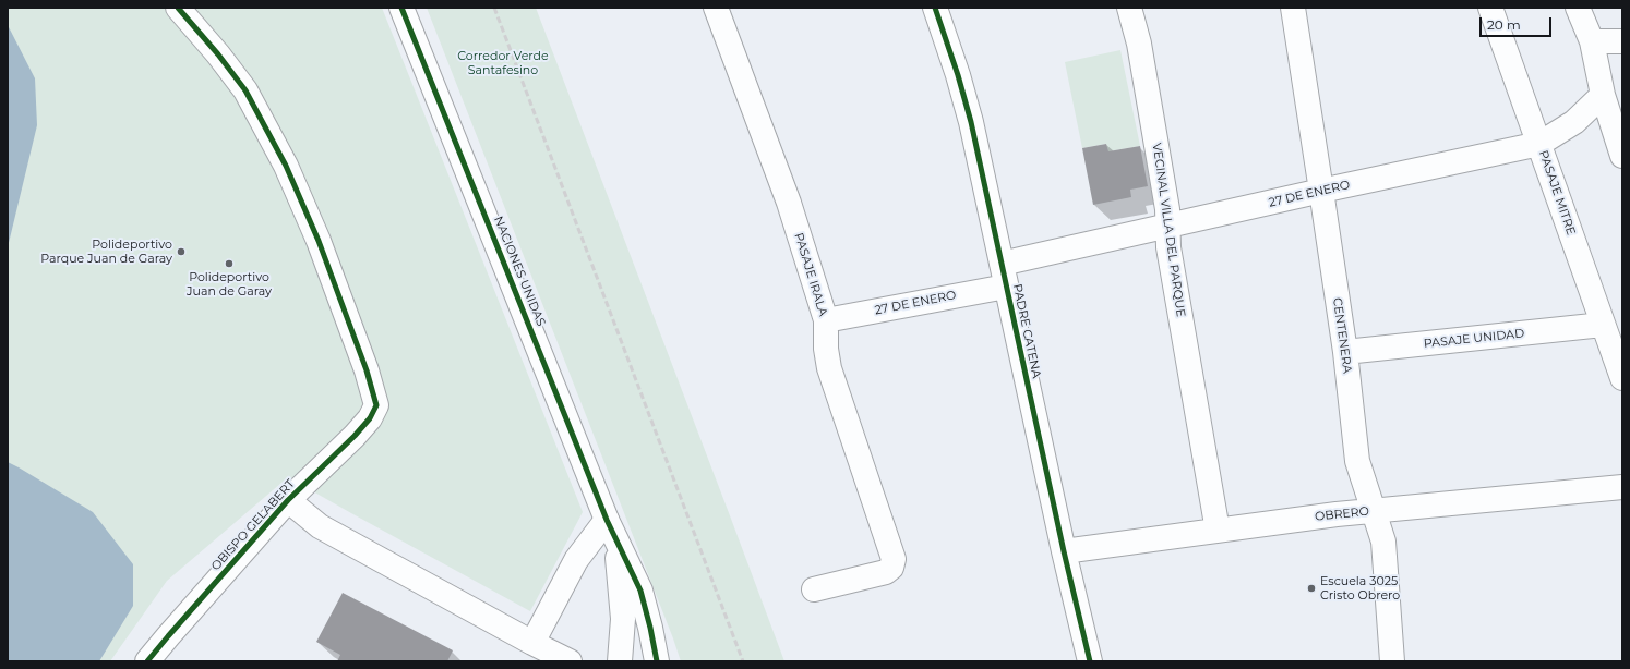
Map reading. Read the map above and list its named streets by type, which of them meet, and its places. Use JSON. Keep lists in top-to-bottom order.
{
  "streets": {
    "street": [
      "PASAJE MITRE",
      "27 DE ENERO",
      "VECINAL VILLA DEL PARQUE",
      "NACIONES UNIDAS",
      "PASAJE IRALA",
      "PADRE CATENA",
      "CENTENERA",
      "PASAJE UNIDAD",
      "OBRERO",
      "OBISPO GELABERT"
    ]
  },
  "crossings": [
    ["PASAJE MITRE", "27 DE ENERO"],
    ["PASAJE MITRE", "PASAJE UNIDAD"],
    ["27 DE ENERO", "VECINAL VILLA DEL PARQUE"],
    ["27 DE ENERO", "PASAJE IRALA"],
    ["27 DE ENERO", "PADRE CATENA"],
    ["27 DE ENERO", "CENTENERA"],
    ["VECINAL VILLA DEL PARQUE", "OBRERO"],
    ["PADRE CATENA", "OBRERO"],
    ["CENTENERA", "PASAJE UNIDAD"],
    ["CENTENERA", "OBRERO"]
  ],
  "parks": ["Corredor Verde Santafesino"],
  "places": ["Polideportivo Parque Juan de Garay", "Polideportivo Juan de Garay", "Escuela 3025 Cristo Obrero"],
  "scale_bar": "20 m"
}
